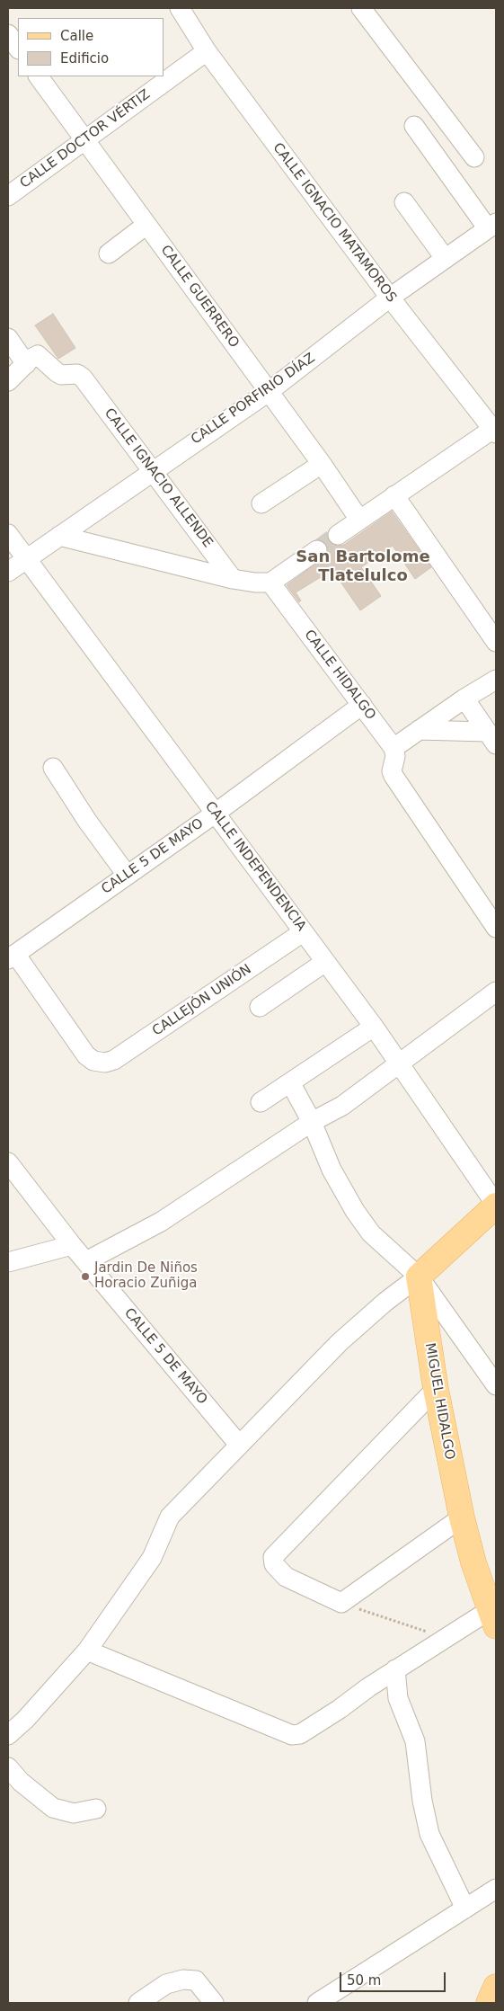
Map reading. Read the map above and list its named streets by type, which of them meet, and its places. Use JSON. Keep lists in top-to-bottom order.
{
  "streets": {
    "main road": ["MIGUEL HIDALGO"],
    "street": [
      "CALLE DOCTOR VÉRTIZ",
      "CALLE IGNACIO MATAMOROS",
      "CALLE GUERRERO",
      "CALLE PORFIRIO DÍAZ",
      "CALLE IGNACIO ALLENDE",
      "CALLE HIDALGO",
      "CALLE 5 DE MAYO",
      "CALLE INDEPENDENCIA",
      "CALLEJÓN UNIÓN"
    ]
  },
  "crossings": [
    ["CALLE DOCTOR VÉRTIZ", "CALLE IGNACIO MATAMOROS"],
    ["CALLE DOCTOR VÉRTIZ", "CALLE GUERRERO"],
    ["CALLE IGNACIO MATAMOROS", "CALLE PORFIRIO DÍAZ"],
    ["CALLE GUERRERO", "CALLE PORFIRIO DÍAZ"],
    ["CALLE PORFIRIO DÍAZ", "CALLE IGNACIO ALLENDE"],
    ["CALLE PORFIRIO DÍAZ", "CALLE INDEPENDENCIA"],
    ["CALLE HIDALGO", "CALLE 5 DE MAYO"],
    ["CALLE 5 DE MAYO", "CALLE INDEPENDENCIA"],
    ["CALLE 5 DE MAYO", "CALLEJÓN UNIÓN"],
    ["CALLE INDEPENDENCIA", "CALLEJÓN UNIÓN"]
  ],
  "districts": ["San Bartolome Tlatelulco"],
  "places": ["Jardin De Niños Horacio Zuñiga"],
  "legend": ["Calle", "Edificio"],
  "scale_bar": "50 m"
}
